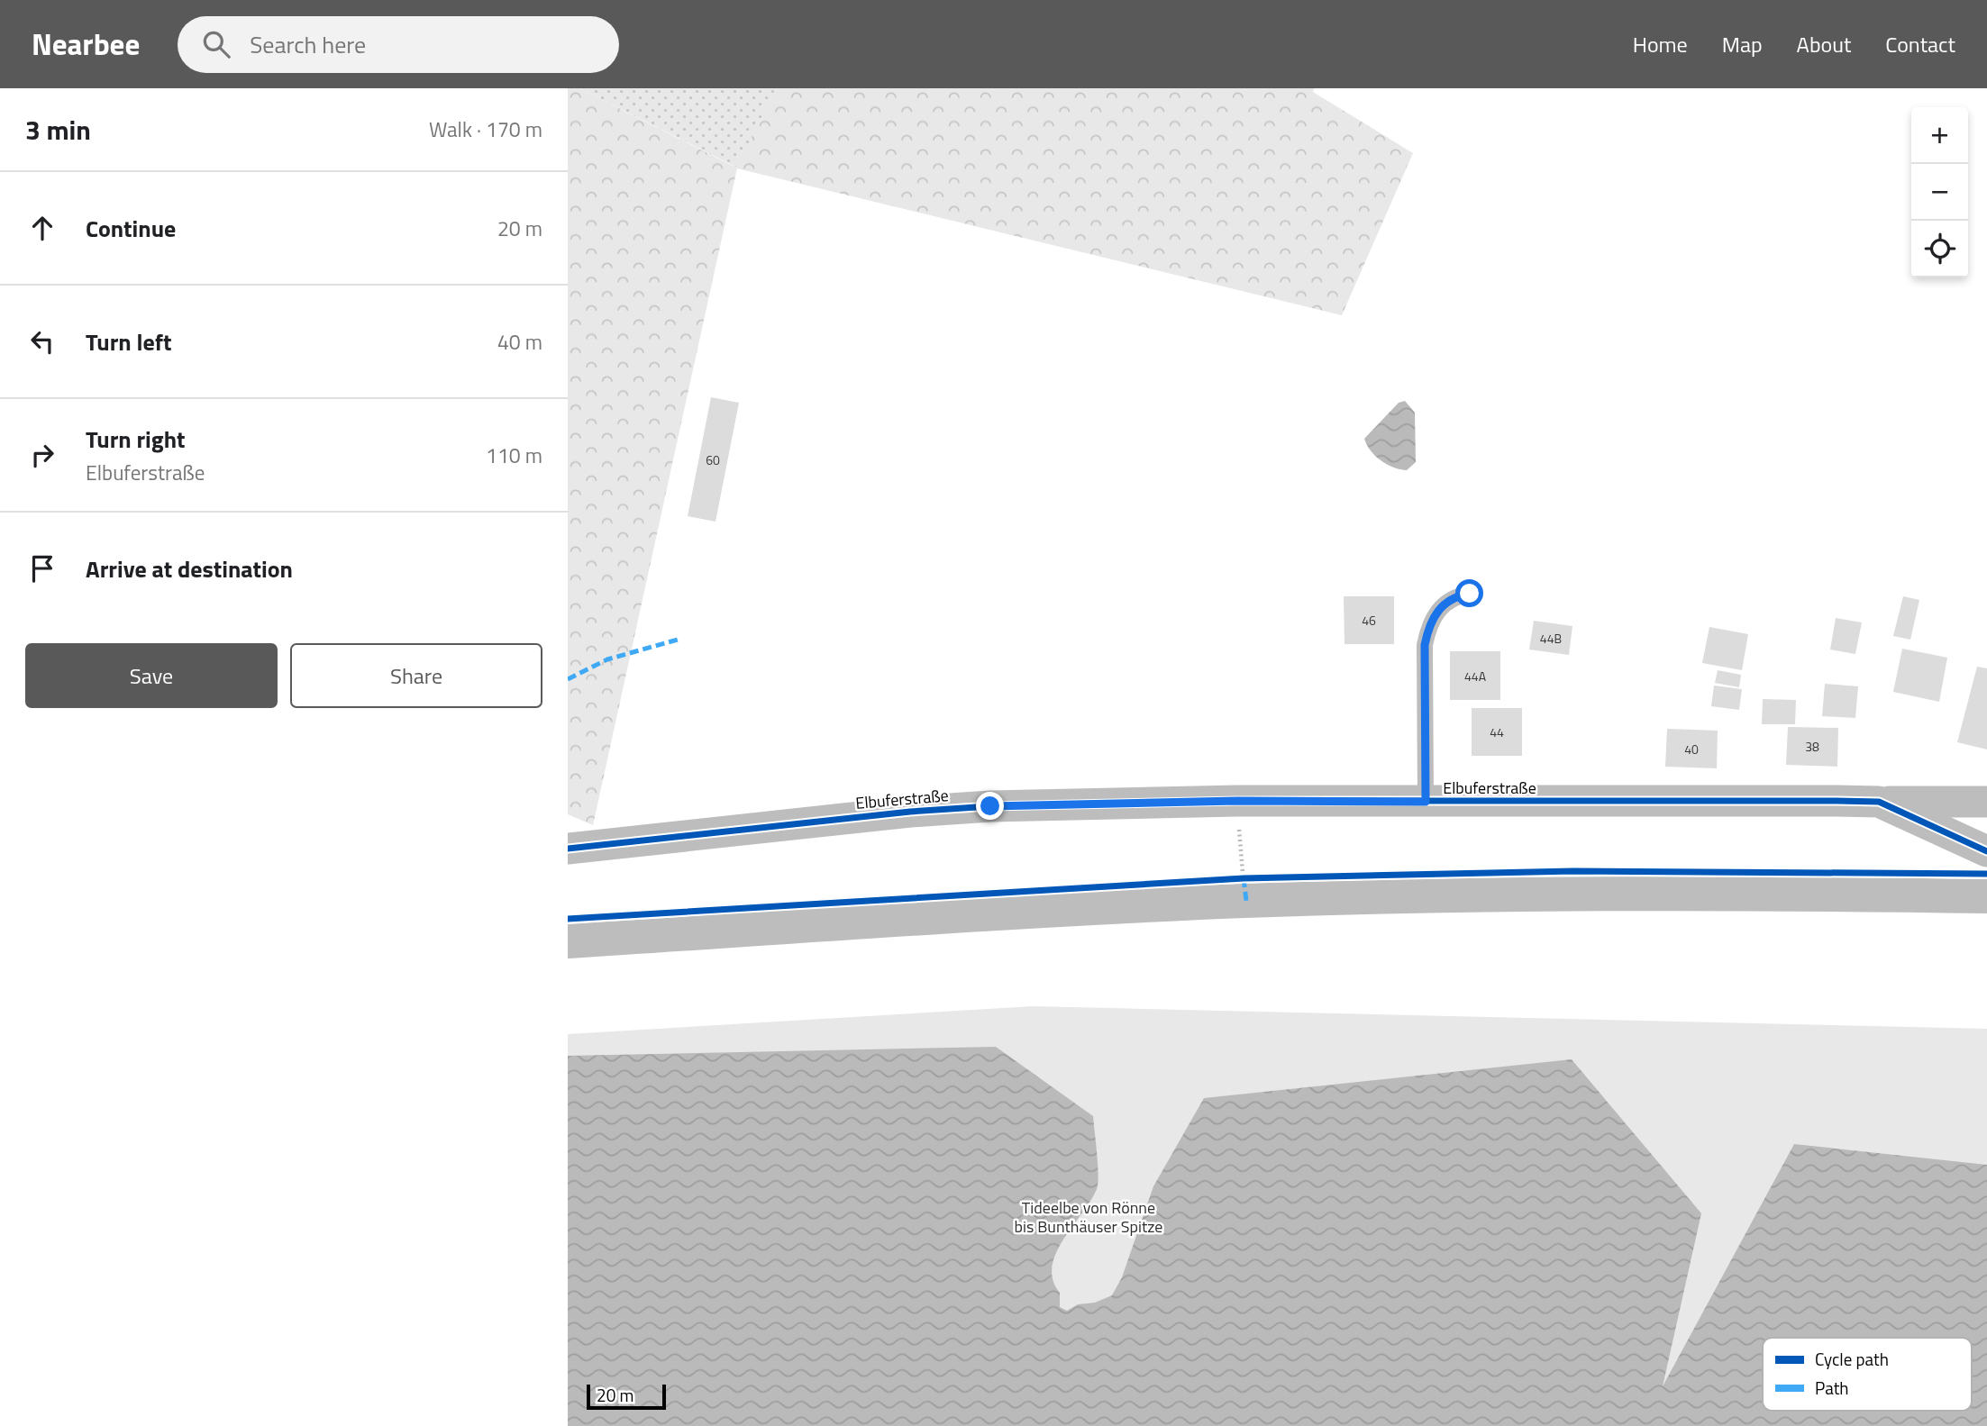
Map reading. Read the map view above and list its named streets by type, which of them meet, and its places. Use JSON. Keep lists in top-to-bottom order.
{
  "streets": {
    "street": ["Elbuferstraße"]
  },
  "parks": ["Tideelbe von Rönne bis Bunthäuser Spitze"],
  "house_numbers": [
    "60",
    "46",
    "44B",
    "44A",
    "44",
    "38",
    "40"
  ],
  "legend": ["Cycle path", "Path"],
  "scale_bar": "20 m",
  "page": {
    "header": "Nearbee",
    "search": "Search here",
    "nav": [
      "Home",
      "Map",
      "About",
      "Contact"
    ],
    "heading": ["3 min", "Walk · 170 m"],
    "map_buttons": ["+", "−"],
    "list": [
      ["Continue", "20 m"],
      ["Turn left", "40 m"],
      ["Turn right", "Elbuferstraße", "110 m"],
      "Arrive at destination"
    ],
    "buttons": ["Save", "Share"],
    "scale": "20 m"
  }
}
